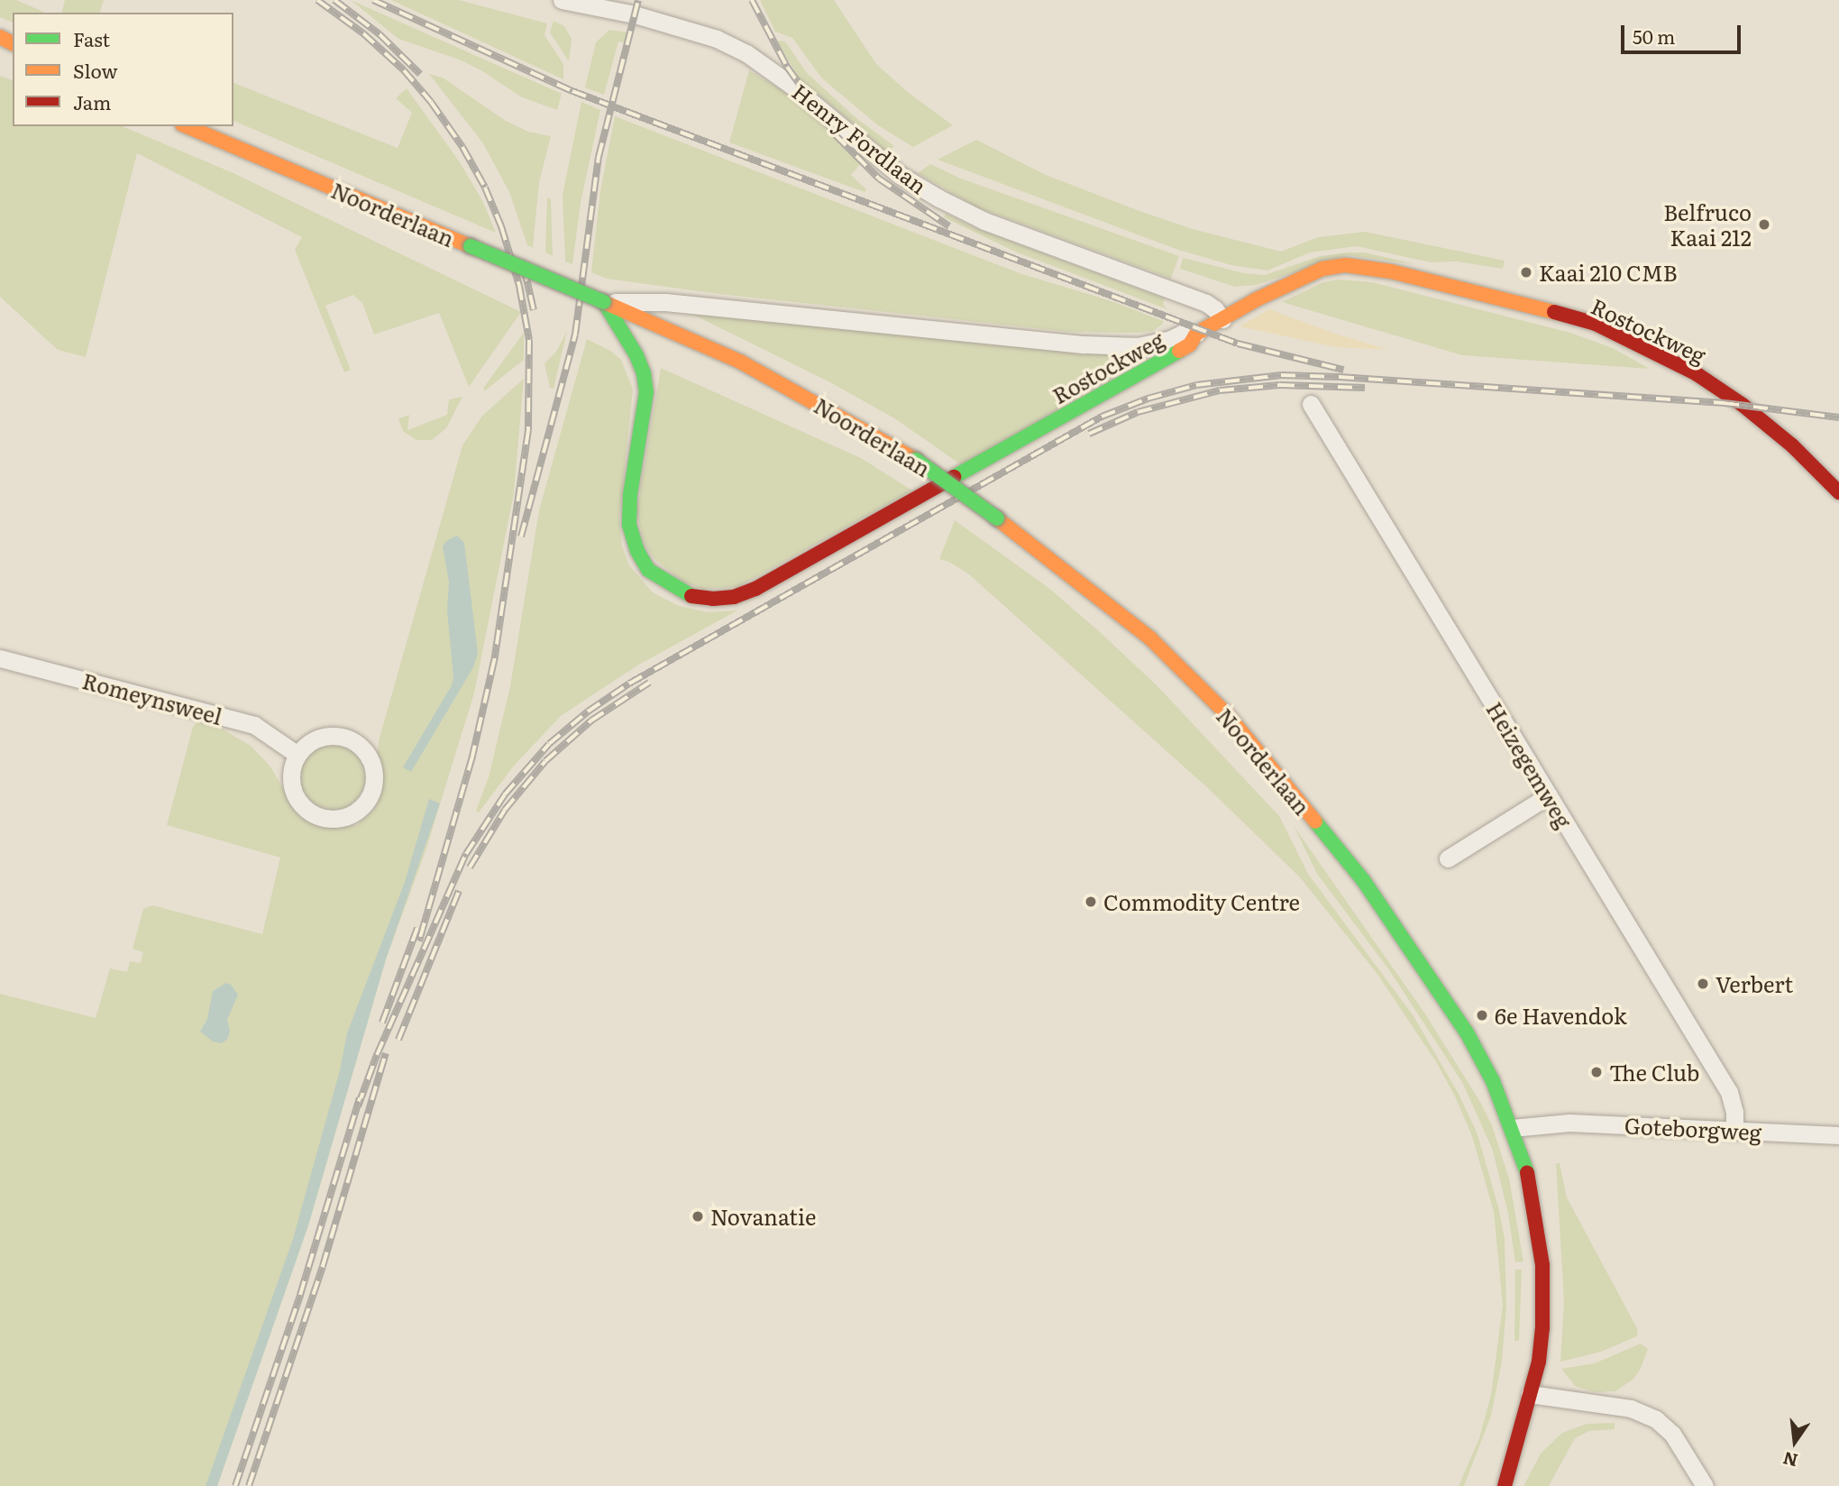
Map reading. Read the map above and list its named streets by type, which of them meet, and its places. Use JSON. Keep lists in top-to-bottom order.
{
  "streets": {
    "main road": ["Noorderlaan", "Rostockweg"],
    "street": [
      "Henry Fordlaan",
      "Romeynsweel",
      "Heizegemweg",
      "Goteborgweg"
    ]
  },
  "crossings": [
    ["Henry Fordlaan", "Rostockweg"],
    ["Noorderlaan", "Rostockweg"],
    ["Noorderlaan", "Goteborgweg"],
    ["Heizegemweg", "Goteborgweg"]
  ],
  "places": [
    "Belfruco Kaai 212",
    "Kaai 210 CMB",
    "Commodity Centre",
    "Verbert",
    "6e Havendok",
    "The Club",
    "Novanatie"
  ],
  "legend": ["Fast", "Slow", "Jam"],
  "scale_bar": "50 m",
  "north": "bottom"
}
